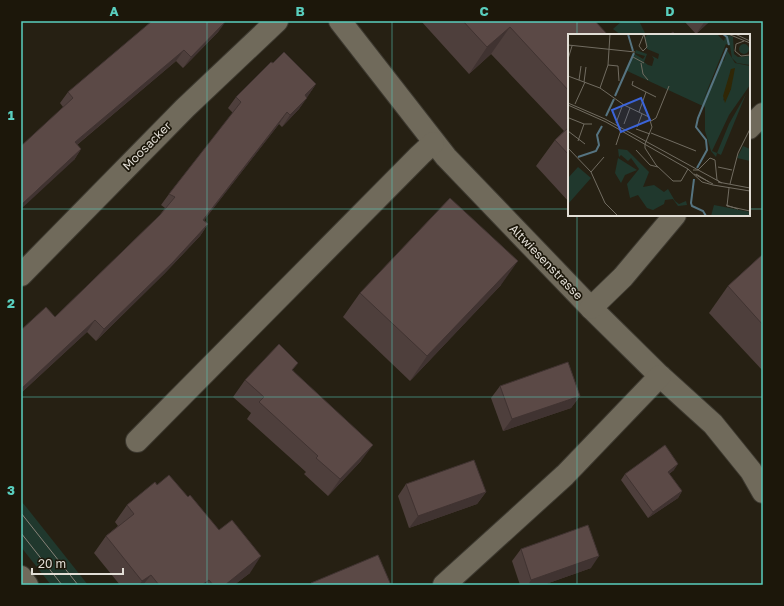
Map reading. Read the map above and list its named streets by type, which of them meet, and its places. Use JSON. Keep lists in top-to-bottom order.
{
  "streets": {
    "street": ["Moosacker", "Altwiesenstrasse"]
  },
  "scale_bar": "20 m",
  "grid": {
    "columns": [
      "A",
      "B",
      "C",
      "D"
    ],
    "rows": ["1", "2", "3"]
  }
}
